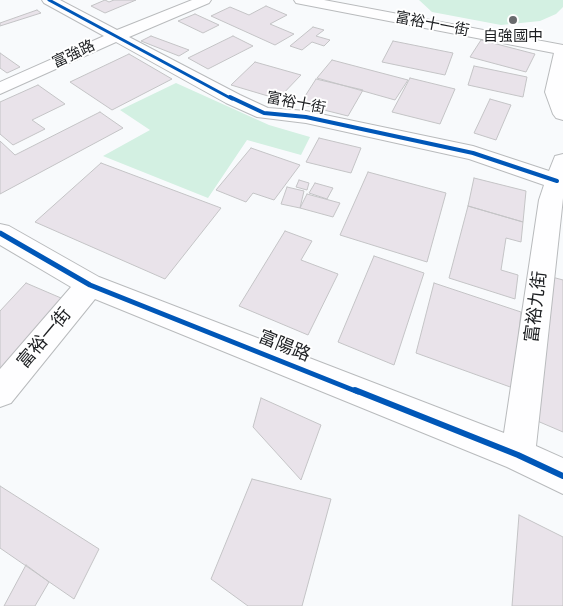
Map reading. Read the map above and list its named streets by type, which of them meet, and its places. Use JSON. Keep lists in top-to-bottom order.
{
  "streets": {
    "street": [
      "富裕十一街",
      "富強路",
      "富裕十街",
      "富裕九街",
      "富裕一街",
      "富陽路"
    ]
  },
  "crossings": [
    ["富強路", "富裕十街"],
    ["富裕十街", "富裕九街"],
    ["富裕九街", "富陽路"],
    ["富裕一街", "富陽路"]
  ],
  "places": ["自強國中"]
}
